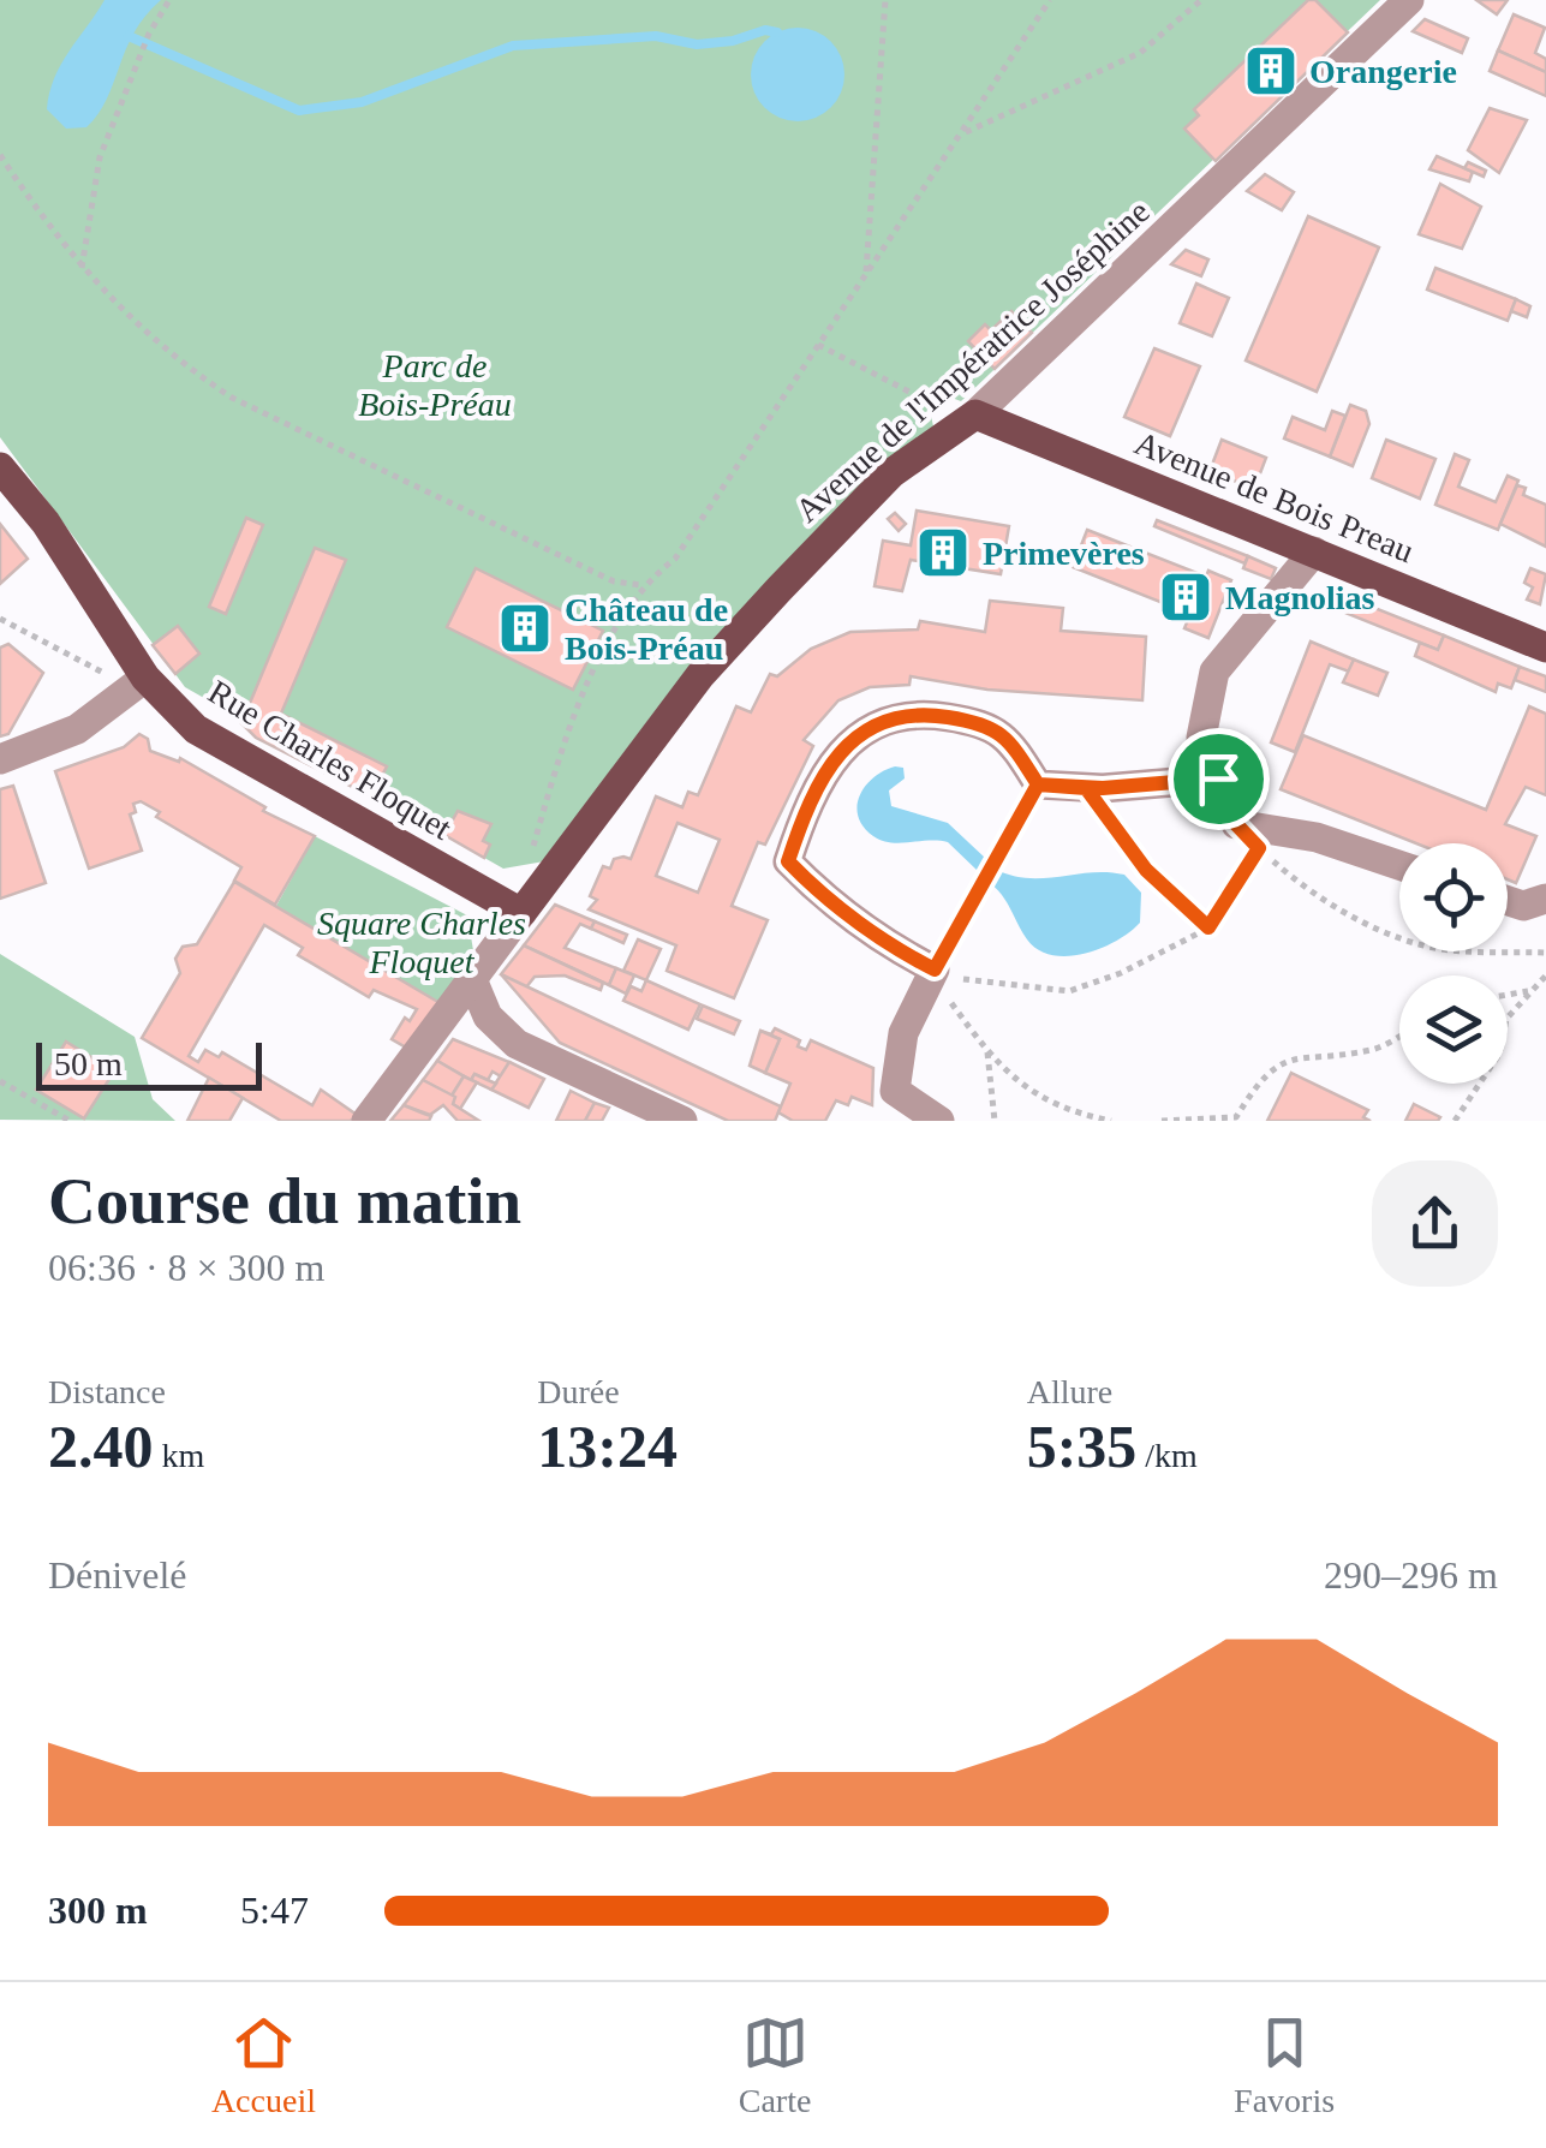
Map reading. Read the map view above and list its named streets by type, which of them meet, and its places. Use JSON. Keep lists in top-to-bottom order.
{
  "streets": {
    "main road": ["Avenue de l'Impératrice Joséphine", "Avenue de Bois Preau", "Rue Charles Floquet"]
  },
  "crossings": [
    ["Avenue de l'Impératrice Joséphine", "Avenue de Bois Preau"],
    ["Avenue de l'Impératrice Joséphine", "Rue Charles Floquet"]
  ],
  "parks": ["Parc de Bois-Préau", "Square Charles Floquet"],
  "places": {
    "building": [
      "Orangerie",
      "Primevères",
      "Magnolias",
      "Château de Bois-Préau"
    ]
  },
  "scale_bar": "50 m",
  "page": {
    "scale": "50 m",
    "heading": ["Course du matin", "06:36 · 8 × 300 m"],
    "stats": [
      ["Distance", "2.40 km"],
      ["Durée", "13:24"],
      ["Allure", "5:35 /km"]
    ],
    "chart": ["Dénivelé", "290–296 m"],
    "list": [
      {
        "name": "300 m",
        "note": "5:47"
      }
    ],
    "tabs": ["Accueil", "Carte", "Favoris"]
  }
}
